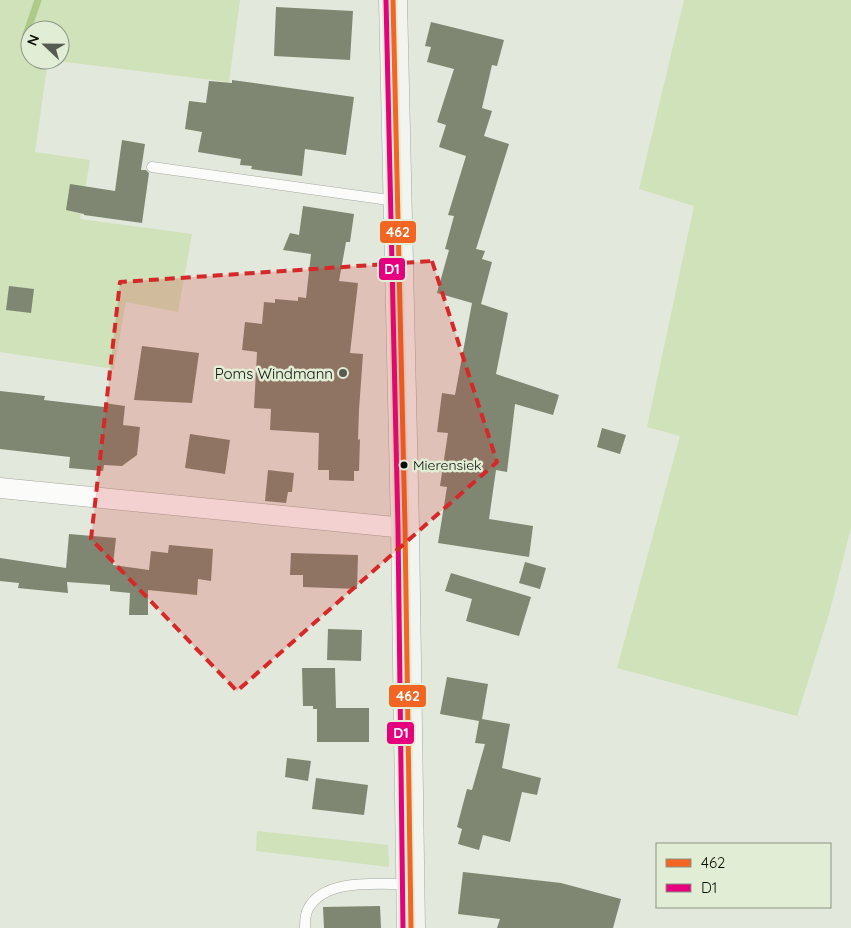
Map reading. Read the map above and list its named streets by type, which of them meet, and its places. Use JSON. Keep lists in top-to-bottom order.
{
  "places": ["Poms Windmann", "Mierensiek"],
  "lines": ["transit line 462", "transit line D1"],
  "legend": ["462", "D1"],
  "north": "left"
}
